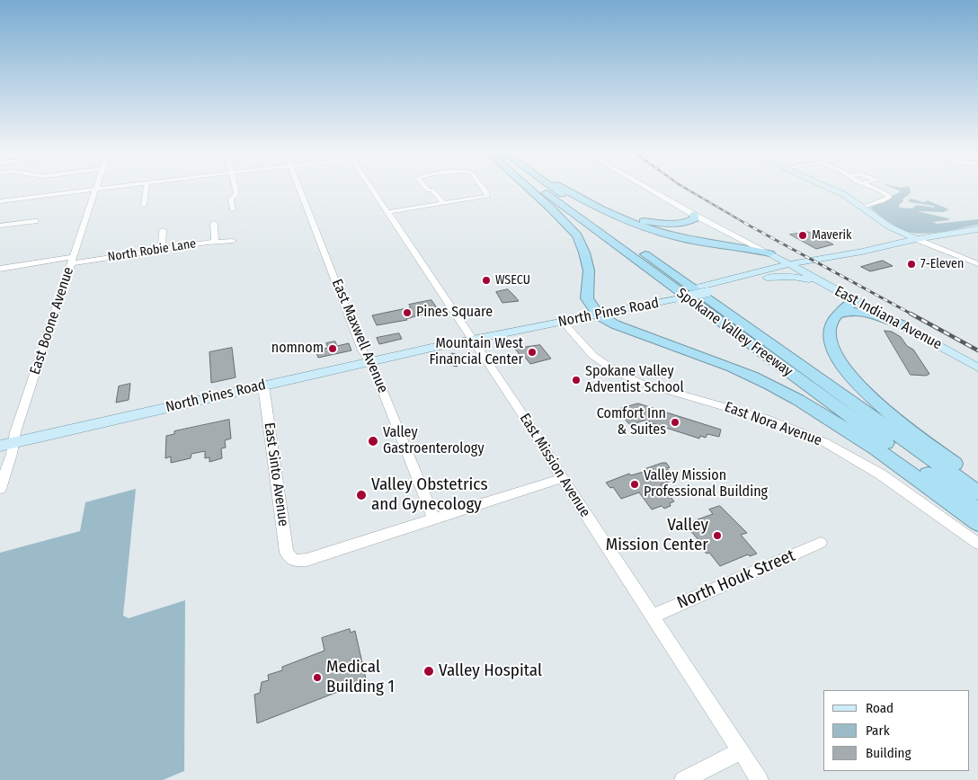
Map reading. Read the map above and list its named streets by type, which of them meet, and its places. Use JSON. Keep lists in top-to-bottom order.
{
  "streets": {
    "highway": ["Spokane Valley Freeway"],
    "main road": ["North Pines Road", "East Indiana Avenue"],
    "street": [
      "North Robie Lane",
      "East Boone Avenue",
      "East Maxwell Avenue",
      "East Nora Avenue",
      "East Mission Avenue",
      "East Sinto Avenue",
      "North Houk Street"
    ]
  },
  "crossings": [
    ["North Robie Lane", "East Boone Avenue"],
    ["North Pines Road", "East Indiana Avenue"],
    ["North Pines Road", "East Boone Avenue"],
    ["North Pines Road", "East Maxwell Avenue"],
    ["North Pines Road", "East Nora Avenue"],
    ["North Pines Road", "East Mission Avenue"],
    ["North Pines Road", "East Sinto Avenue"],
    ["East Maxwell Avenue", "East Sinto Avenue"],
    ["East Mission Avenue", "North Houk Street"]
  ],
  "places": [
    "Maverik",
    "7-Eleven",
    "WSECU",
    "Pines Square",
    "nomnom",
    "Mountain West Financial Center",
    "Spokane Valley Adventist School",
    "Comfort Inn & Suites",
    "Valley Gastroenterology",
    "Valley Mission Professional Building",
    "Valley Obstetrics and Gynecology",
    "Valley Mission Center",
    "Valley Hospital",
    "Medical Building 1"
  ],
  "legend": ["Road", "Park", "Building"]
}
